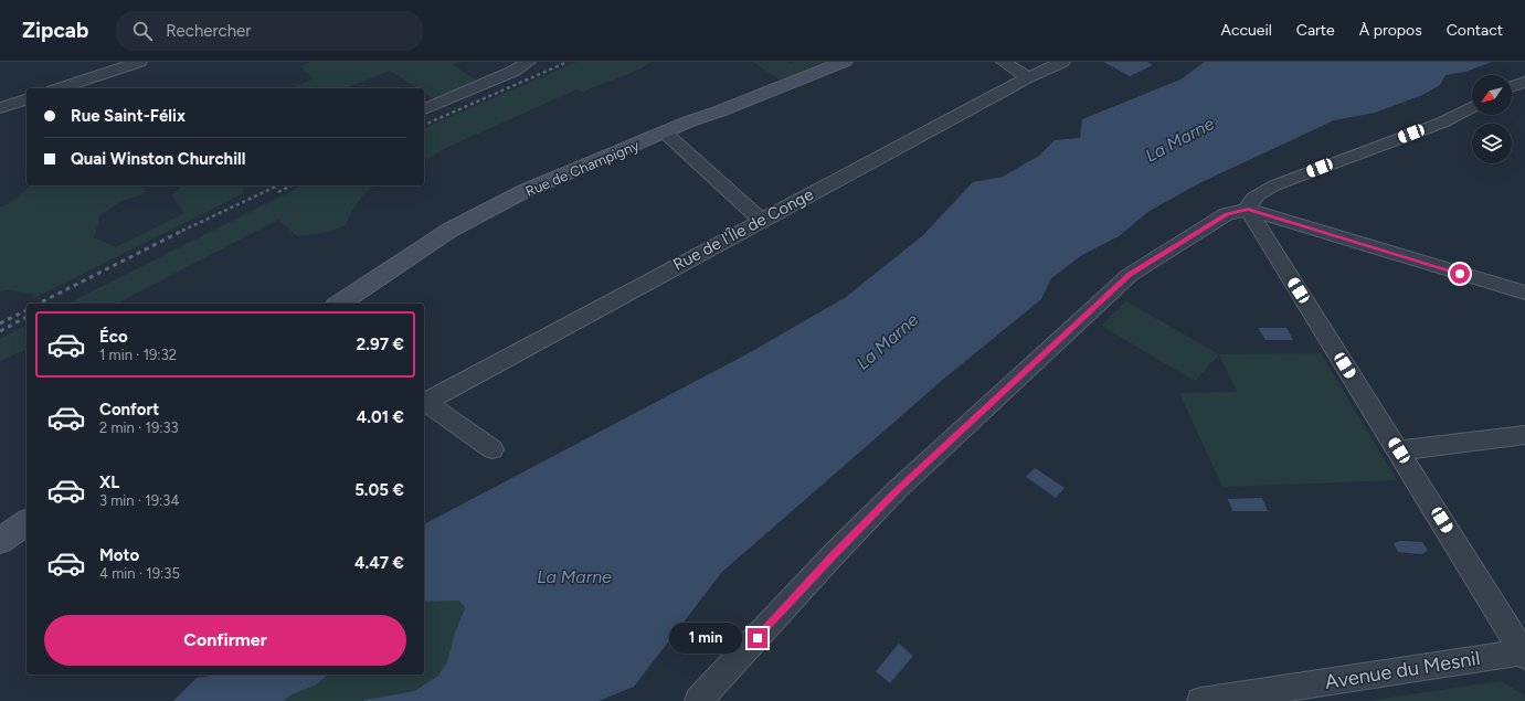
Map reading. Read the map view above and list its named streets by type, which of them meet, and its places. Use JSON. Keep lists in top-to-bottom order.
{
  "streets": {
    "street": ["Rue de Champigny", "Rue de l'Île de Conge", "Avenue du Mesnil"]
  },
  "water": ["La Marne"],
  "north": "bottom left",
  "page": {
    "header": "Zipcab",
    "search": "Rechercher",
    "nav": [
      "Accueil",
      "Carte",
      "À propos",
      "Contact"
    ],
    "banner": ["Rue Saint-Félix", "Quai Winston Churchill"],
    "list": [
      {
        "name": "Éco",
        "note": "1 min · 19:32",
        "value": "2.97 €"
      },
      {
        "name": "Confort",
        "note": "2 min · 19:33",
        "value": "4.01 €"
      },
      {
        "name": "XL",
        "note": "3 min · 19:34",
        "value": "5.05 €"
      },
      {
        "name": "Moto",
        "note": "4 min · 19:35",
        "value": "4.47 €"
      }
    ],
    "buttons": "Confirmer",
    "bubble": "1 min"
  }
}
